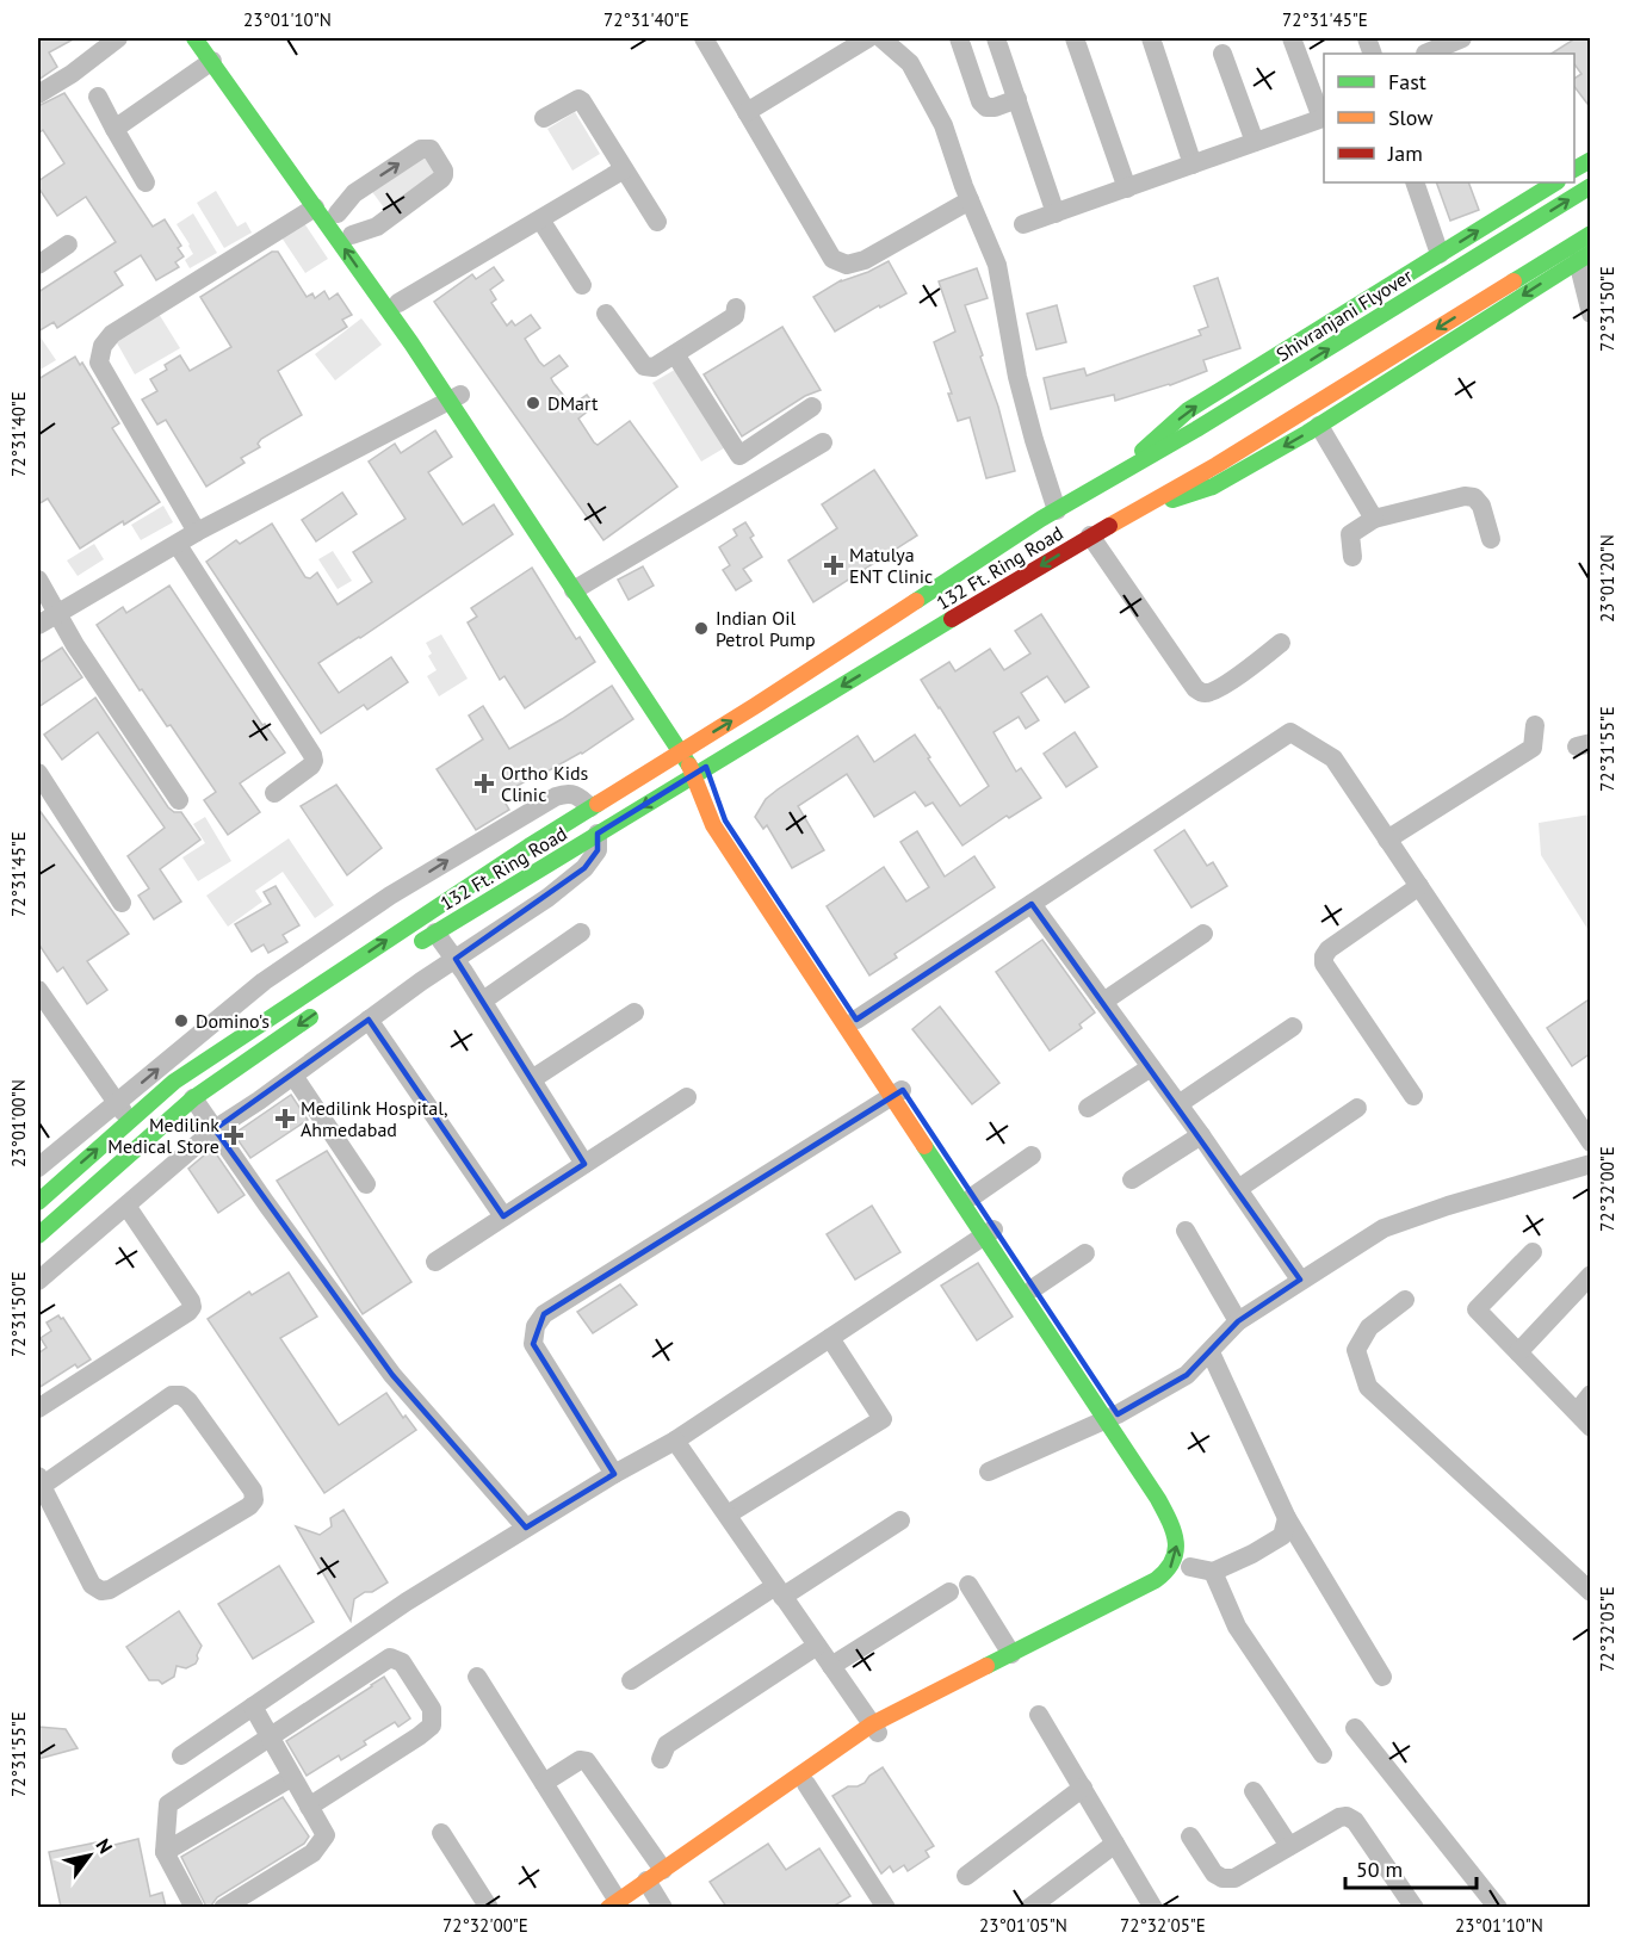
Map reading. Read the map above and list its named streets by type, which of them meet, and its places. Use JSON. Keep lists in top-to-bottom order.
{
  "streets": {
    "main road": ["Shivranjani Flyover", "132 Ft. Ring Road"]
  },
  "crossings": [
    ["Shivranjani Flyover", "132 Ft. Ring Road"]
  ],
  "places": {
    "other": ["DMart", "Indian Oil Petrol Pump", "Domino's"],
    "health": [
      "Matulya ENT Clinic",
      "Ortho Kids Clinic",
      "Medilink Hospital, Ahmedabad",
      "Medilink Medical Store"
    ]
  },
  "legend": ["Fast", "Slow", "Jam"],
  "scale_bar": "50 m",
  "north": "top right",
  "coordinates": [
    "23°01'10\"N",
    "72°31'40\"E",
    "72°31'45\"E",
    "72°31'50\"E",
    "23°01'20\"N",
    "72°31'55\"E",
    "23°01'00\"N",
    "72°32'00\"E",
    "72°32'05\"E",
    "23°01'05\"N"
  ]
}
